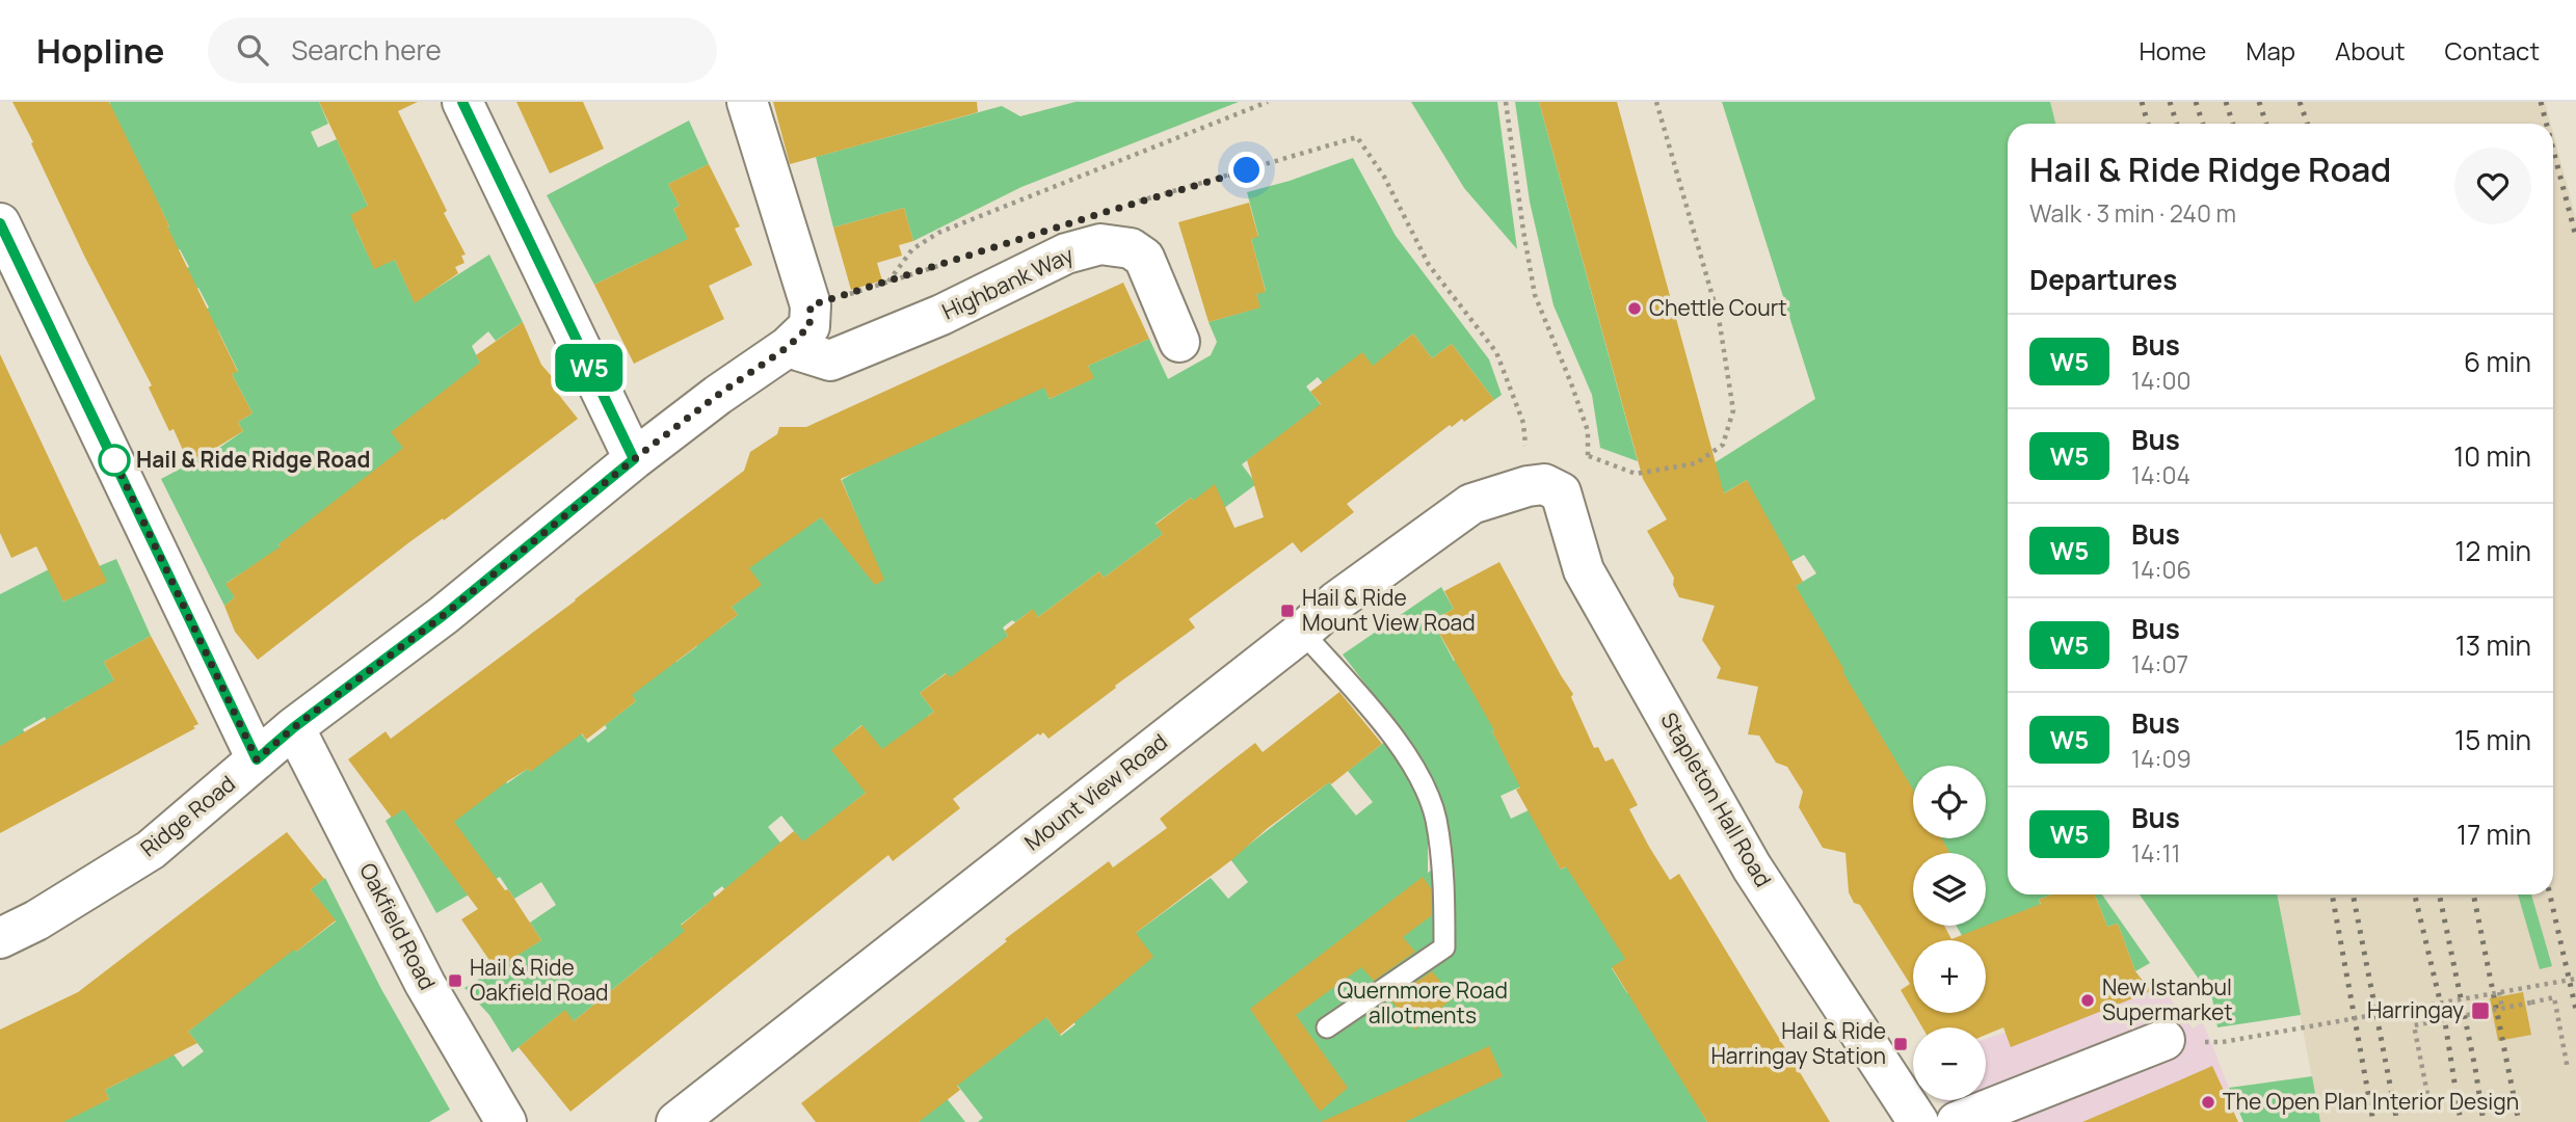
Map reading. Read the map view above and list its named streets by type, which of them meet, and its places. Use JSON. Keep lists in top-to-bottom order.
{
  "streets": {
    "street": [
      "Highbank Way",
      "Mount View Road",
      "Stapleton Hall Road",
      "Ridge Road",
      "Oakfield Road"
    ]
  },
  "crossings": [
    ["Highbank Way", "Ridge Road"],
    ["Mount View Road", "Stapleton Hall Road"],
    ["Ridge Road", "Oakfield Road"]
  ],
  "parks": ["Quernmore Road allotments"],
  "places": {
    "other": [
      "Chettle Court",
      "Hail & Ride Ridge Road",
      "New Istanbul Supermarket",
      "The Open Plan Interior Design"
    ],
    "transit": [
      "Hail & Ride Mount View Road",
      "Hail & Ride Oakfield Road",
      "Harringay",
      "Hail & Ride Harringay Station"
    ]
  },
  "lines": ["bus line W5"],
  "page": {
    "header": "Hopline",
    "search": "Search here",
    "nav": [
      "Home",
      "Map",
      "About",
      "Contact"
    ],
    "on_map": "W5",
    "heading": [
      ["Hail & Ride Ridge Road", "Walk · 3 min · 240 m"],
      "Departures"
    ],
    "list": [
      {
        "mark": "W5",
        "name": "Bus",
        "note": "14:00",
        "value": "6 min"
      },
      {
        "mark": "W5",
        "name": "Bus",
        "note": "14:04",
        "value": "10 min"
      },
      {
        "mark": "W5",
        "name": "Bus",
        "note": "14:06",
        "value": "12 min"
      },
      {
        "mark": "W5",
        "name": "Bus",
        "note": "14:07",
        "value": "13 min"
      },
      {
        "mark": "W5",
        "name": "Bus",
        "note": "14:09",
        "value": "15 min"
      },
      {
        "mark": "W5",
        "name": "Bus",
        "note": "14:11",
        "value": "17 min"
      }
    ],
    "map_buttons": ["+", "−"]
  }
}
